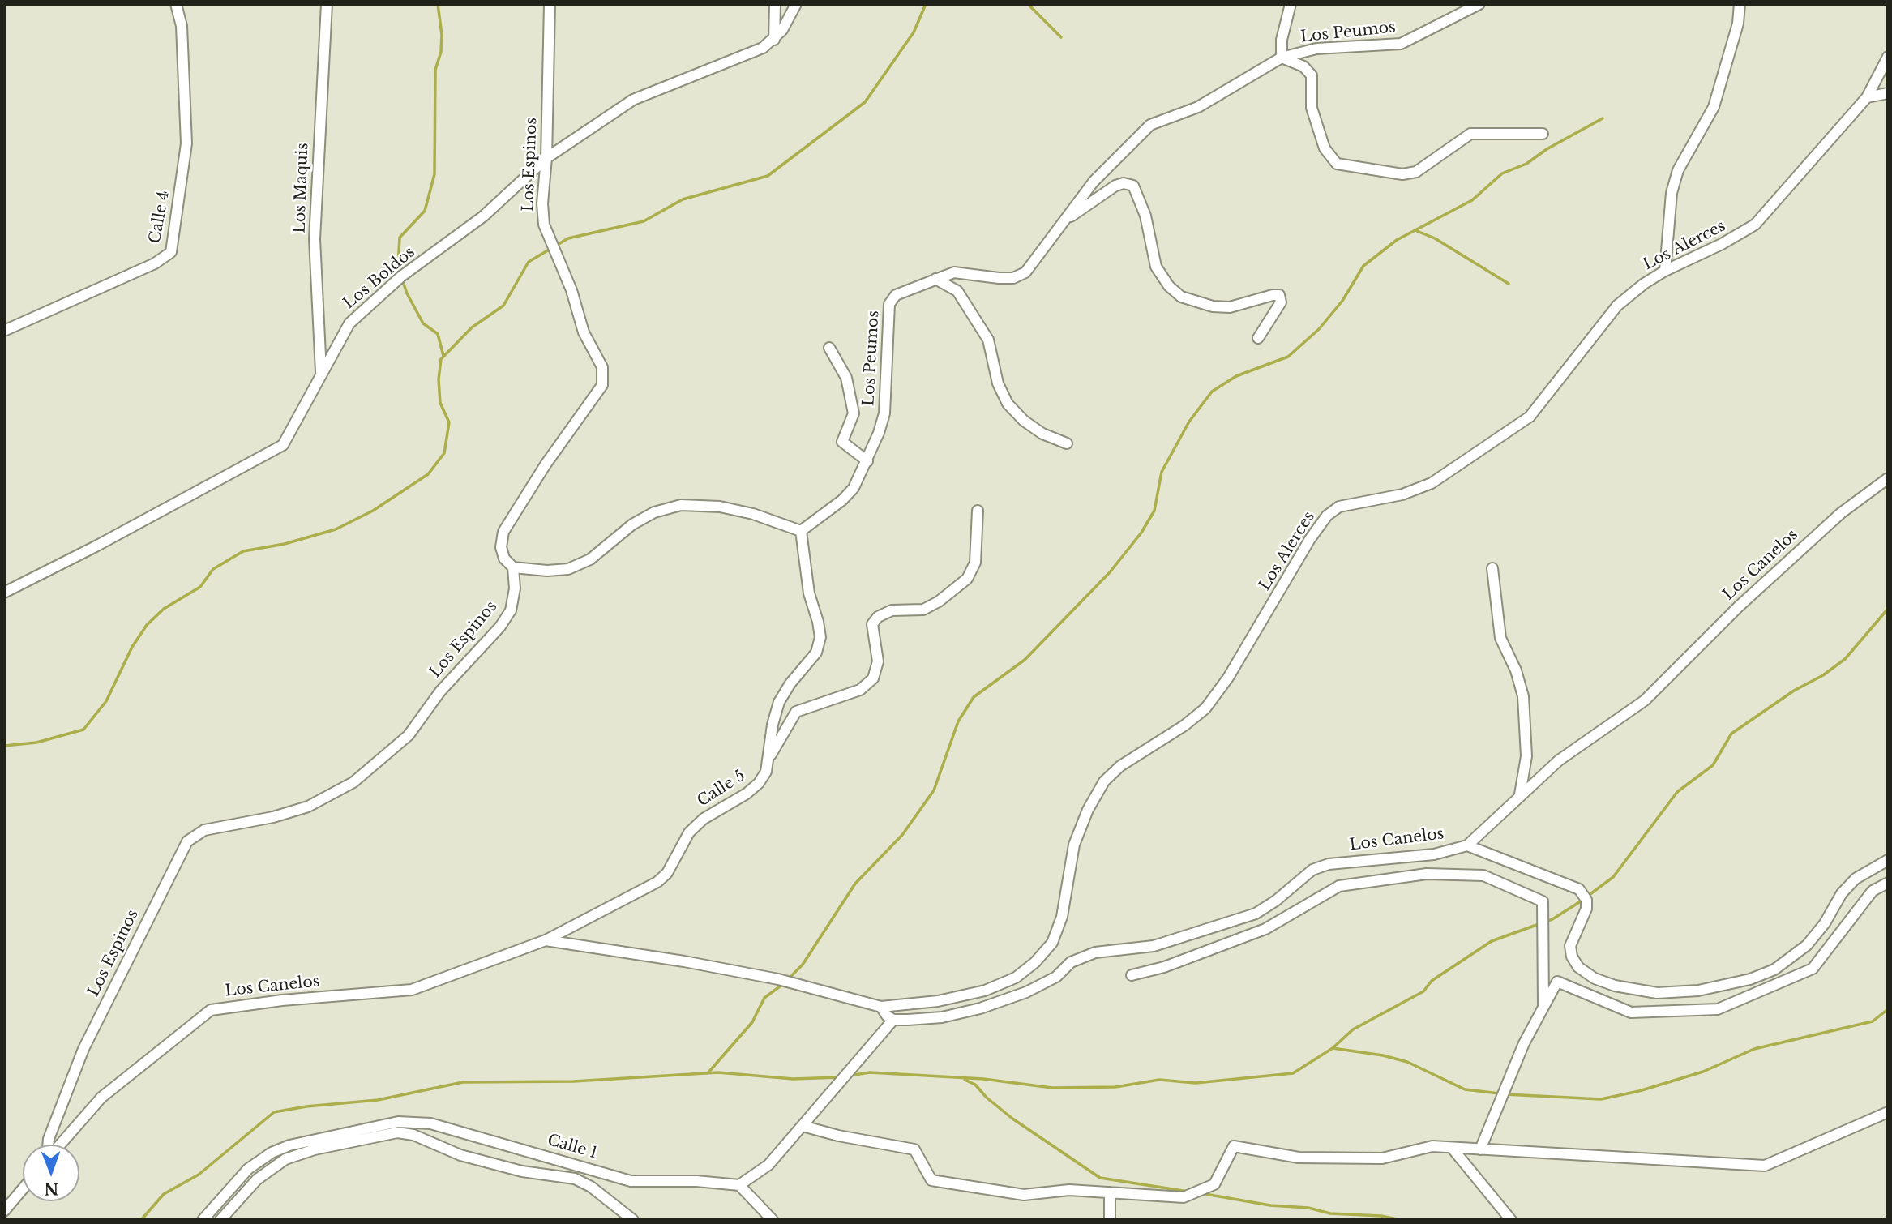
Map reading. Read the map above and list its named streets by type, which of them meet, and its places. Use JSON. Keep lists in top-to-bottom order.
{
  "streets": {
    "street": [
      "Los Peumos",
      "Los Espinos",
      "Los Maquis",
      "Calle 4",
      "Los Alerces",
      "Los Boldos",
      "Los Canelos",
      "Calle 5",
      "Calle 1"
    ]
  },
  "crossings": [
    ["Los Peumos", "Calle 5"],
    ["Los Espinos", "Los Boldos"],
    ["Los Maquis", "Los Boldos"],
    ["Los Canelos", "Calle 5"]
  ],
  "north": "bottom"
}
